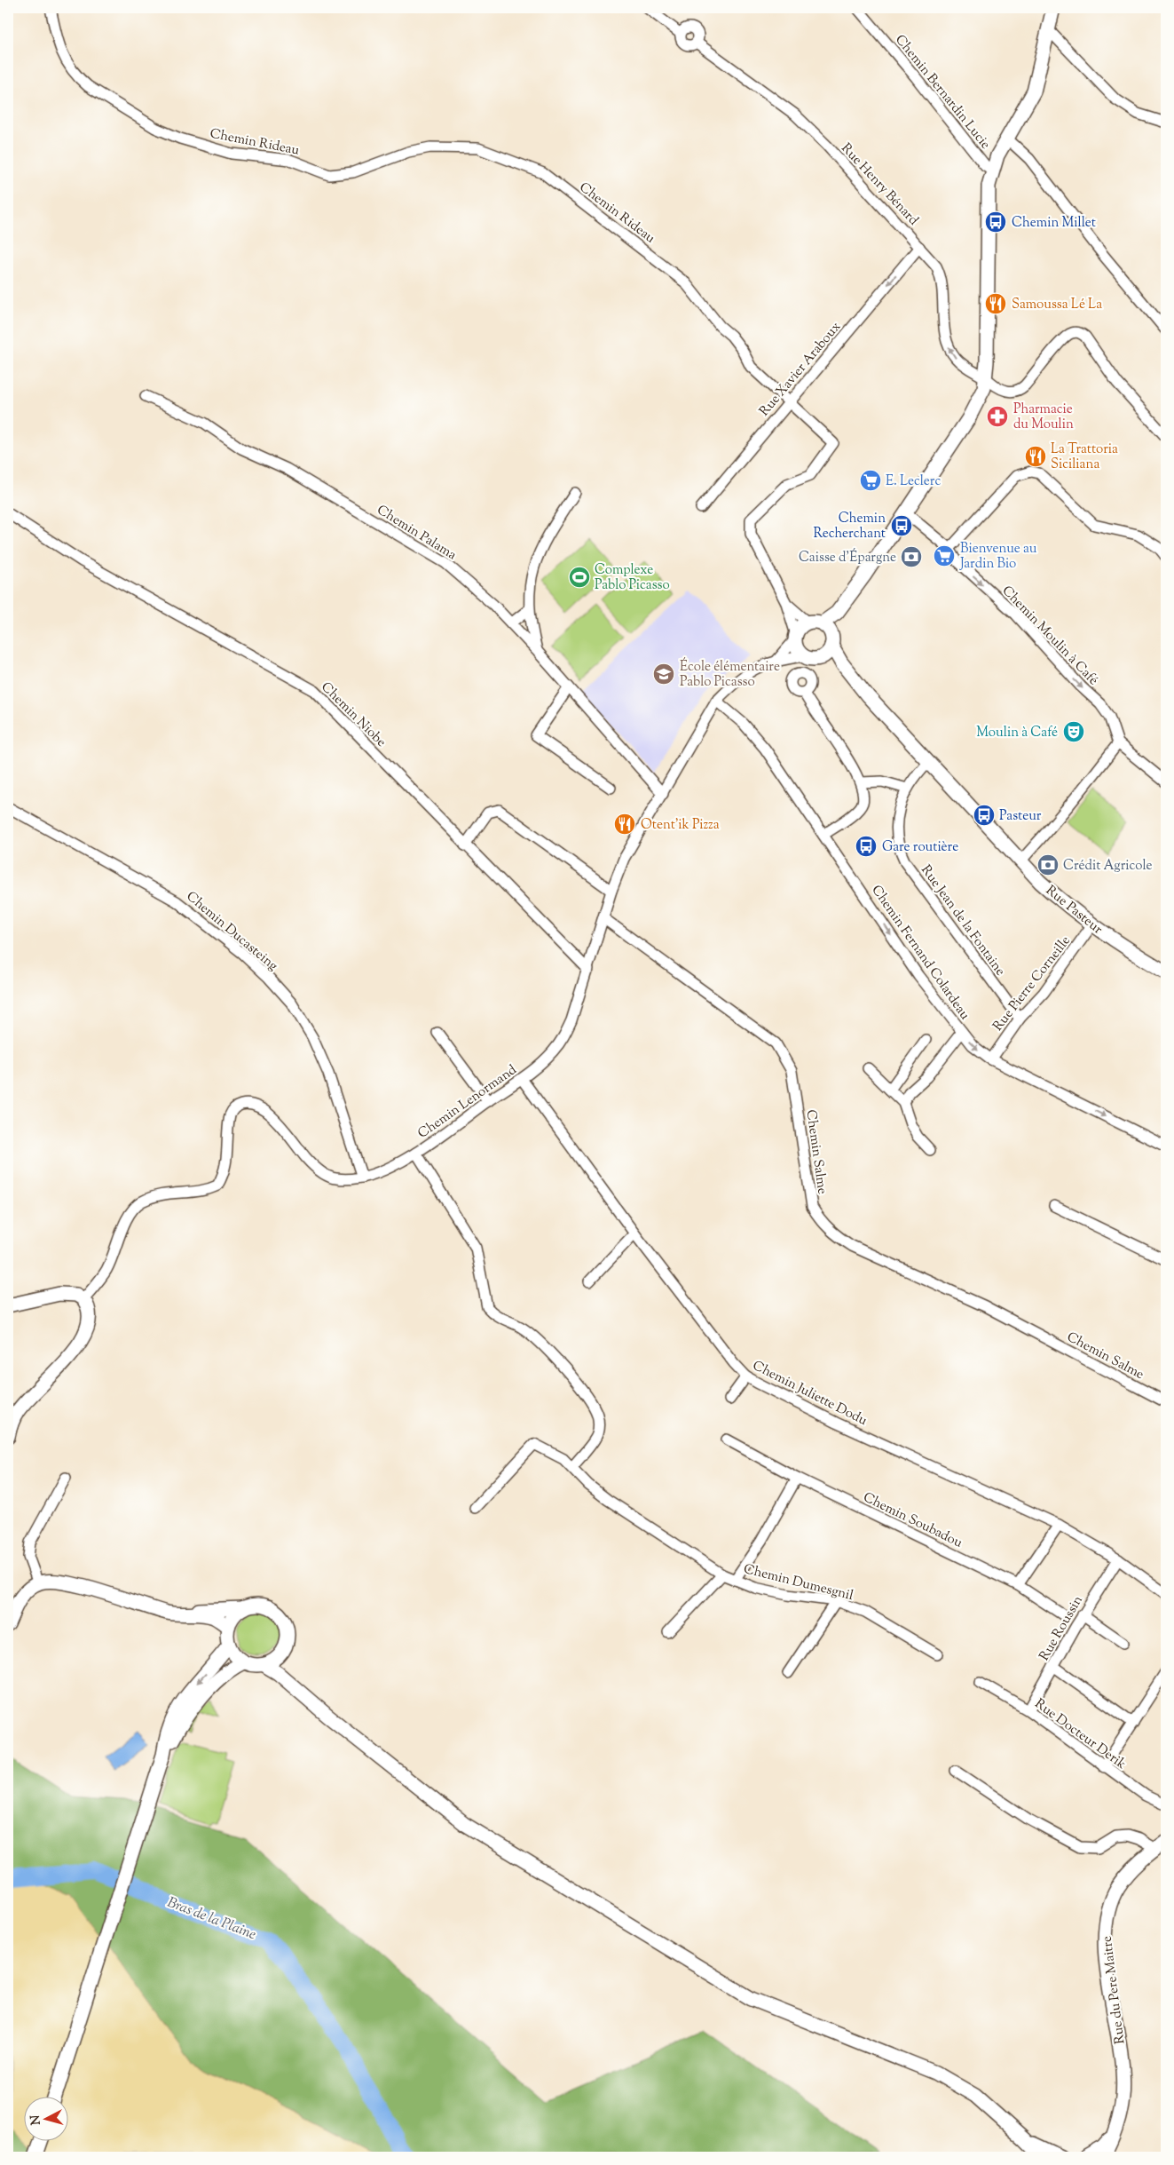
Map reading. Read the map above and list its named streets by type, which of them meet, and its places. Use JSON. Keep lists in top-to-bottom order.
{
  "streets": {
    "main road": ["Rue Pasteur", "Rue du Pere Maitre"],
    "street": [
      "Chemin Bernardin Lucie",
      "Chemin Rideau",
      "Rue Henry Bénard",
      "Rue Xavier Araboux",
      "Chemin Palama",
      "Chemin Moulin à Café",
      "Chemin Niobe",
      "Rue Jean de la Fontaine",
      "Chemin Ducasteing",
      "Chemin Fernand Colardeau",
      "Rue Pierre Corneille",
      "Chemin Lenormand",
      "Chemin Salme",
      "Chemin Juliette Dodu",
      "Chemin Soubadou",
      "Chemin Dumesgnil",
      "Rue Roussin",
      "Rue Docteur Derik"
    ]
  },
  "crossings": [
    ["Chemin Rideau", "Rue Xavier Araboux"],
    ["Rue Henry Bénard", "Rue Xavier Araboux"],
    ["Chemin Palama", "Chemin Lenormand"],
    ["Chemin Niobe", "Chemin Lenormand"],
    ["Rue Pasteur", "Rue Jean de la Fontaine"],
    ["Rue Pasteur", "Rue Pierre Corneille"],
    ["Rue Pasteur", "Chemin Lenormand"],
    ["Rue Jean de la Fontaine", "Rue Pierre Corneille"],
    ["Chemin Ducasteing", "Chemin Lenormand"],
    ["Chemin Fernand Colardeau", "Rue Pierre Corneille"],
    ["Chemin Fernand Colardeau", "Chemin Lenormand"],
    ["Chemin Lenormand", "Chemin Salme"],
    ["Chemin Lenormand", "Chemin Juliette Dodu"],
    ["Chemin Juliette Dodu", "Rue Roussin"],
    ["Rue Roussin", "Rue Docteur Derik"]
  ],
  "one_way": ["Rue Xavier Araboux", "Chemin Moulin à Café", "Chemin Fernand Colardeau"],
  "water": ["Bras de la Plaine"],
  "places": {
    "bus stop": [
      "Chemin Millet",
      "Chemin Recherchant",
      "Pasteur",
      "Gare routière"
    ],
    "restaurant": ["Samoussa Lé La", "La Trattoria Siciliana", "Otent'ik Pizza"],
    "pharmacy": ["Pharmacie du Moulin"],
    "supermarket": ["E. Leclerc", "Bienvenue au Jardin Bio"],
    "bank": ["Caisse d'Épargne", "Crédit Agricole"],
    "sports": ["Complexe Pablo Picasso"],
    "school or university": ["École élémentaire Pablo Picasso"],
    "theatre": ["Moulin à Café"]
  },
  "north": "left"
}
